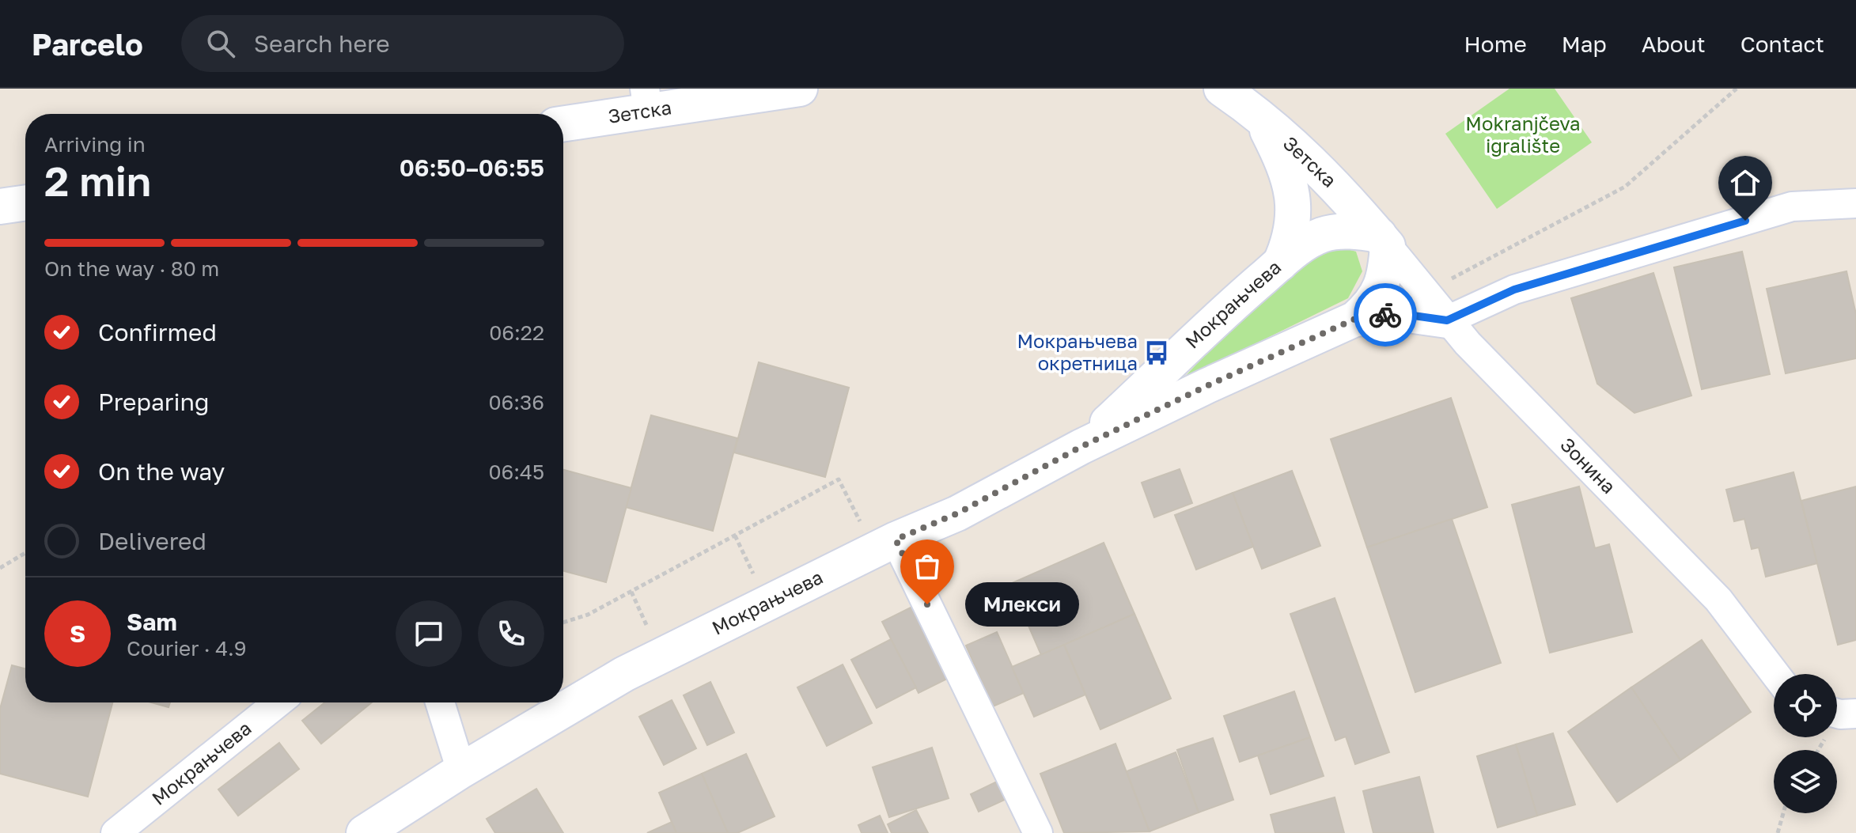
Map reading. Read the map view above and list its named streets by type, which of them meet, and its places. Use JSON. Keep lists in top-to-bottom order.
{
  "streets": {
    "street": ["Зетска", "Мокрањчева", "Зонина"]
  },
  "crossings": [
    ["Зетска", "Мокрањчева"],
    ["Зетска", "Зонина"],
    ["Мокрањчева", "Зонина"]
  ],
  "parks": ["Mokranjčeva igralište"],
  "places": {
    "bus stop": ["Мокрањчева окретница"],
    "other": ["Млекси"]
  },
  "page": {
    "header": "Parcelo",
    "search": "Search here",
    "nav": [
      "Home",
      "Map",
      "About",
      "Contact"
    ],
    "heading": ["2 min", "Arriving in", "06:50–06:55"],
    "panel": ["Sam", "Courier · 4.9"],
    "bar": "On the way · 80 m",
    "list": [
      ["Confirmed", "06:22"],
      ["Preparing", "06:36"],
      ["On the way", "06:45"],
      "Delivered"
    ],
    "bubble": "Млекси",
    "round": "S"
  }
}
